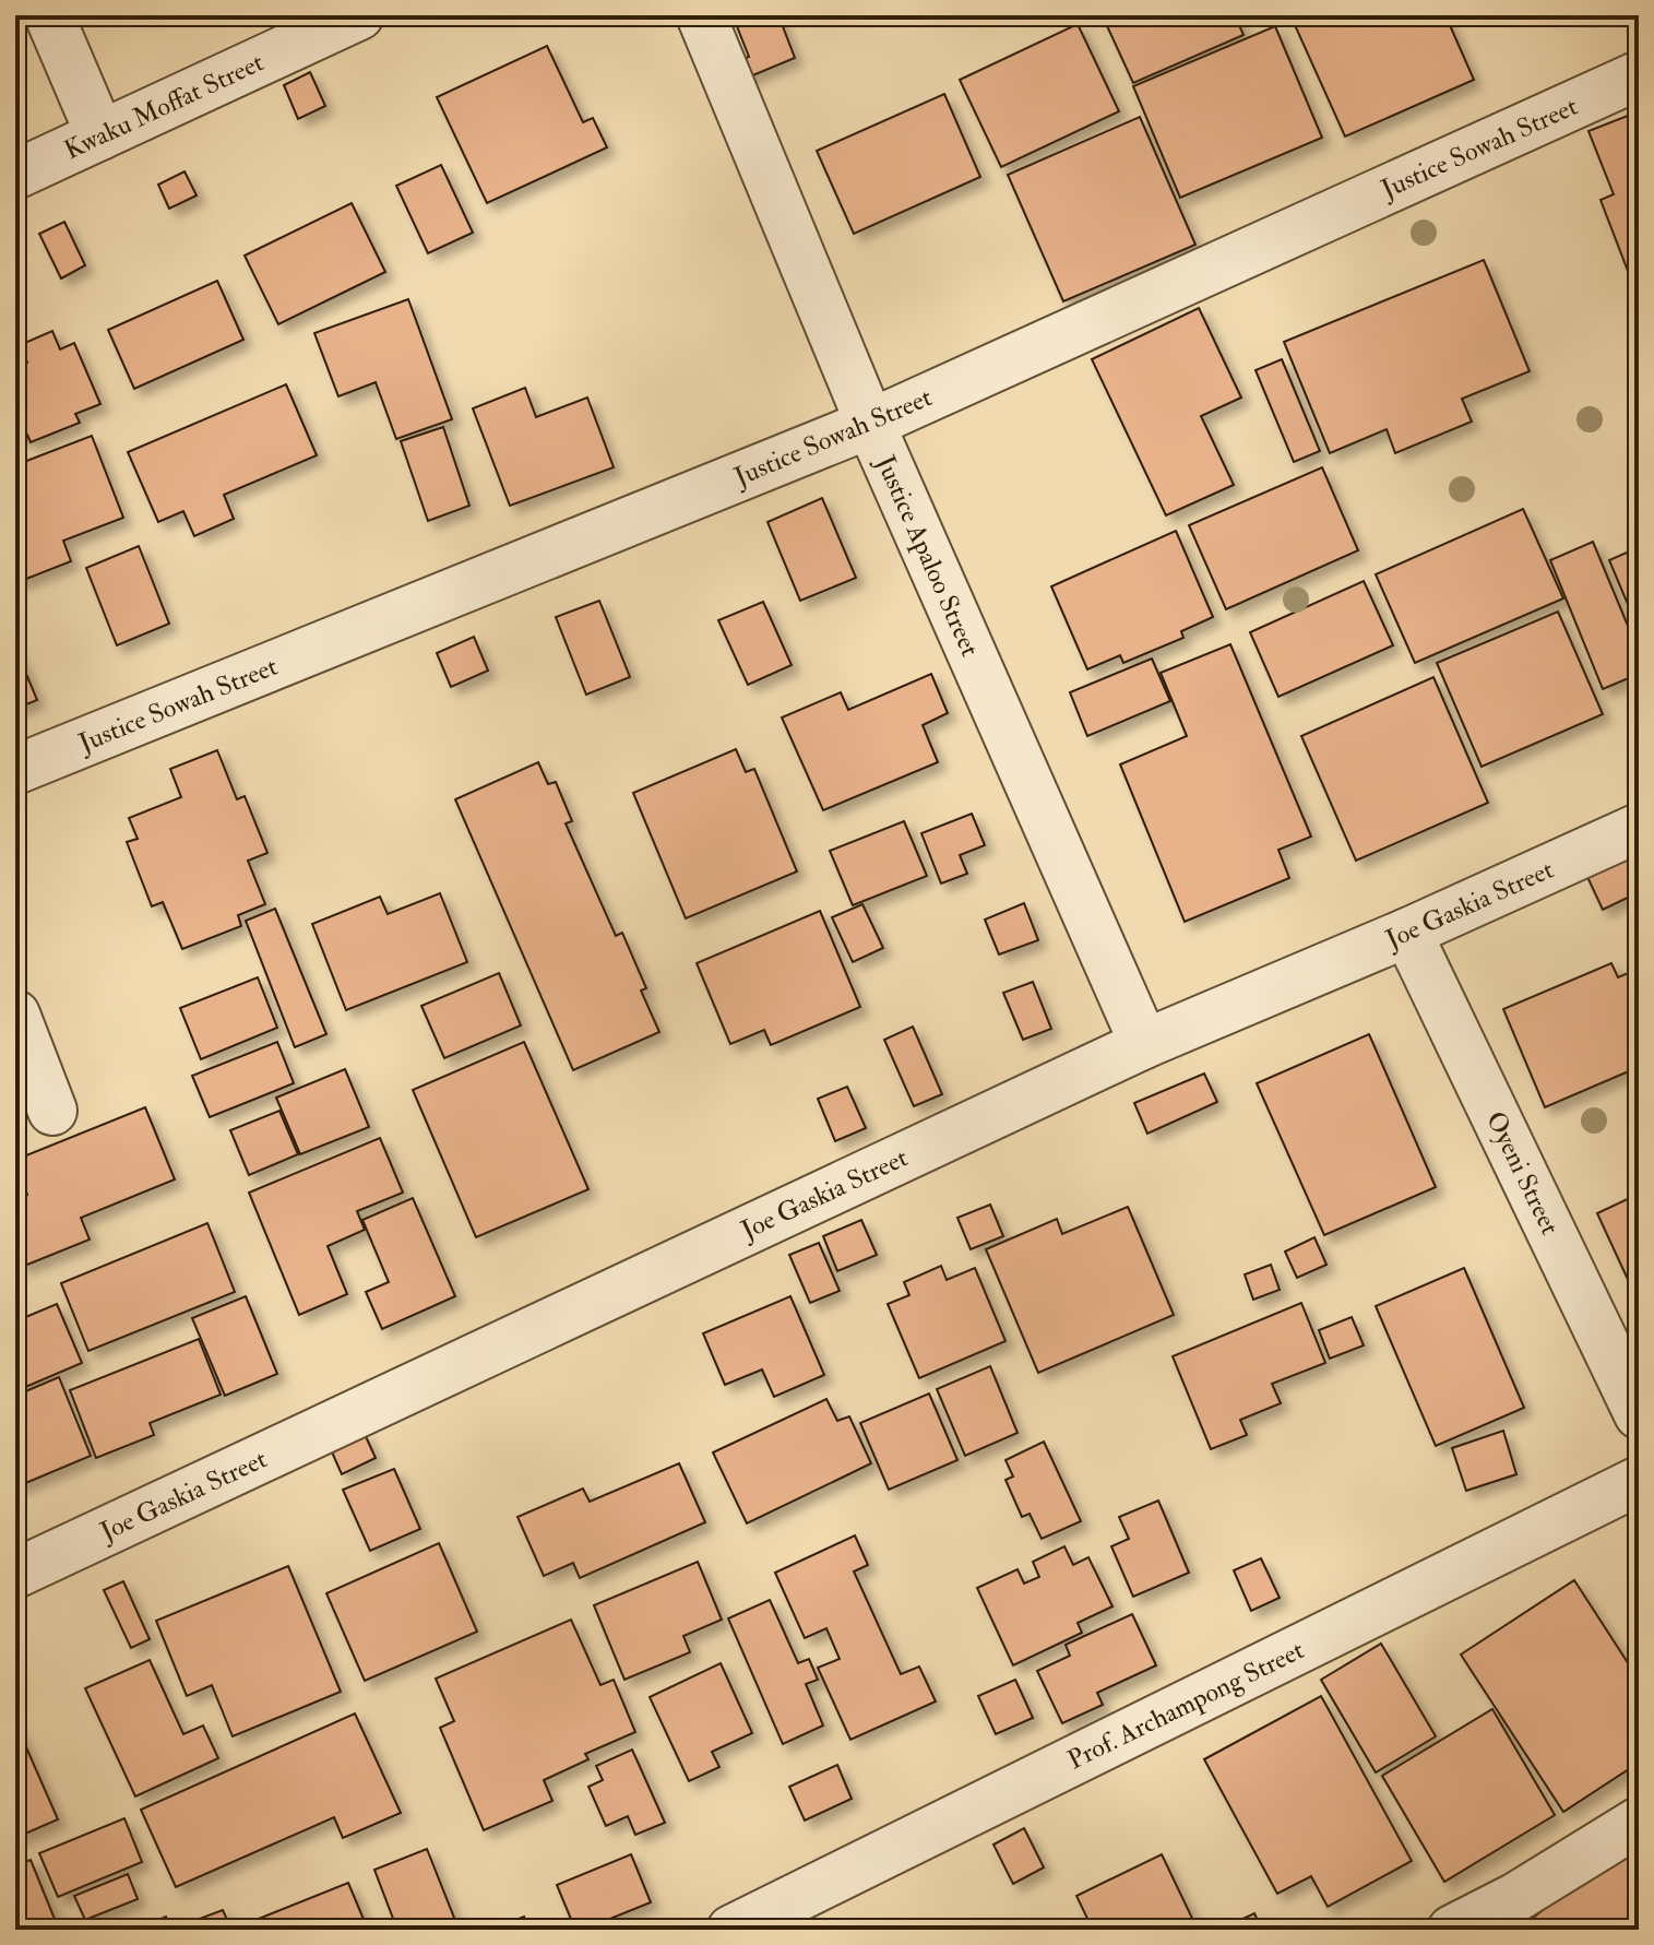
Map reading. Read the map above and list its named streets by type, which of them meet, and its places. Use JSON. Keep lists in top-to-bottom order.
{
  "streets": {
    "street": [
      "Kwaku Moffat Street",
      "Justice Sowah Street",
      "Justice Apaloo Street",
      "Joe Gaskia Street",
      "Oyeni Street",
      "Prof. Archampong Street"
    ]
  },
  "crossings": [
    ["Justice Sowah Street", "Justice Apaloo Street"],
    ["Justice Apaloo Street", "Joe Gaskia Street"],
    ["Joe Gaskia Street", "Oyeni Street"]
  ]
}
